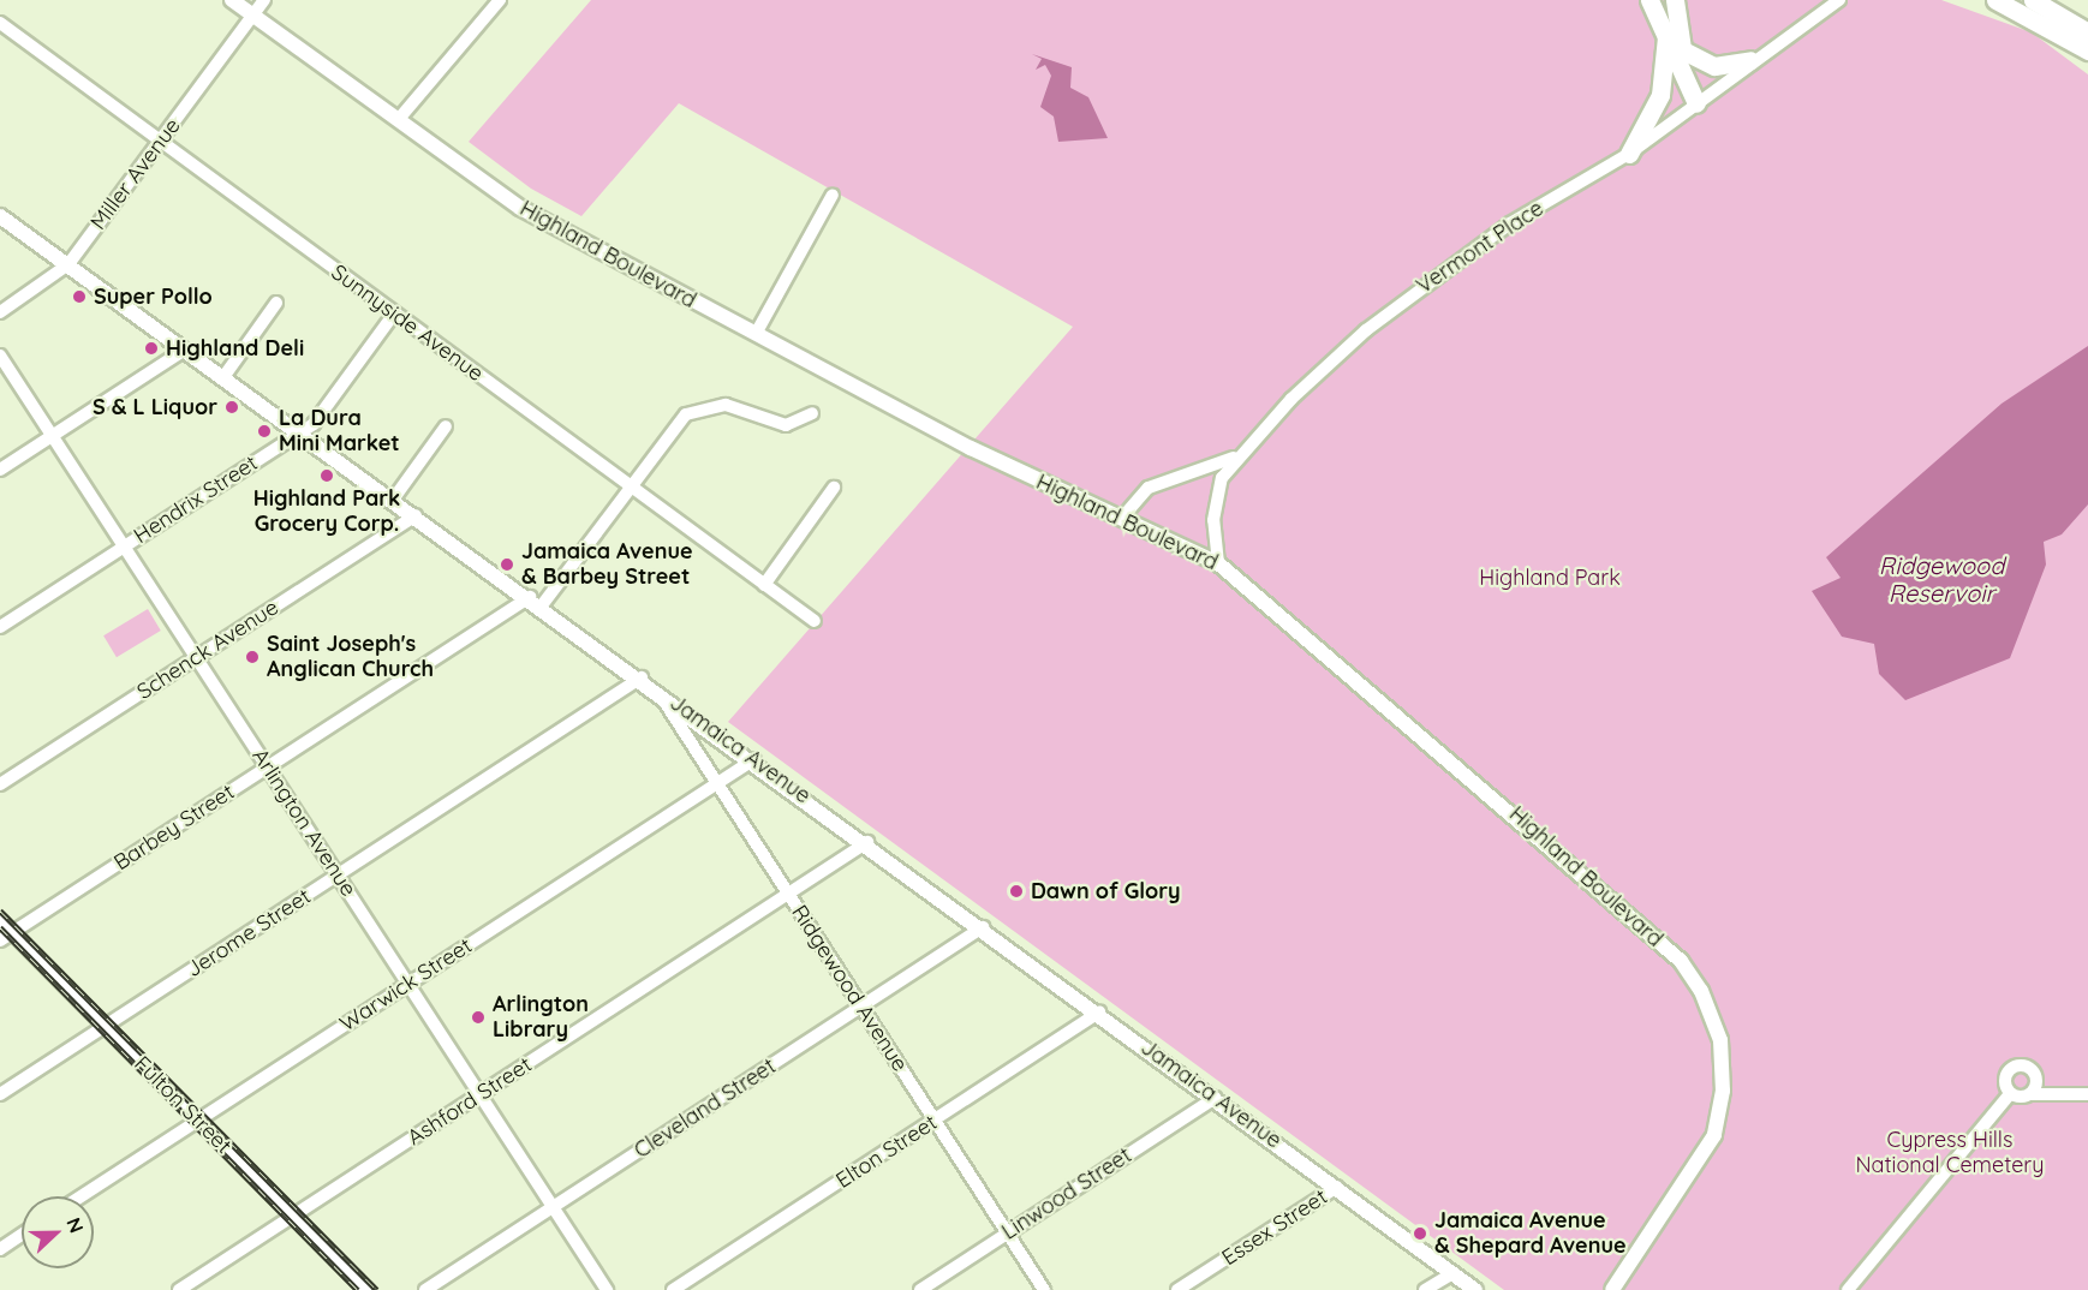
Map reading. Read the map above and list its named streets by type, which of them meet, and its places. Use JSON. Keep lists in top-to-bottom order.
{
  "streets": {
    "main road": ["Highland Boulevard", "Jamaica Avenue"],
    "street": [
      "Miller Avenue",
      "Vermont Place",
      "Sunnyside Avenue",
      "Hendrix Street",
      "Schenck Avenue",
      "Arlington Avenue",
      "Barbey Street",
      "Jerome Street",
      "Warwick Street",
      "Ridgewood Avenue",
      "Ashford Street",
      "Fulton Street",
      "Cleveland Street",
      "Elton Street",
      "Linwood Street",
      "Essex Street"
    ]
  },
  "crossings": [
    ["Miller Avenue", "Highland Boulevard"],
    ["Miller Avenue", "Sunnyside Avenue"],
    ["Miller Avenue", "Jamaica Avenue"],
    ["Vermont Place", "Highland Boulevard"],
    ["Sunnyside Avenue", "Hendrix Street"],
    ["Sunnyside Avenue", "Barbey Street"],
    ["Hendrix Street", "Jamaica Avenue"],
    ["Hendrix Street", "Arlington Avenue"],
    ["Schenck Avenue", "Jamaica Avenue"],
    ["Schenck Avenue", "Arlington Avenue"],
    ["Jamaica Avenue", "Barbey Street"],
    ["Jamaica Avenue", "Jerome Street"],
    ["Jamaica Avenue", "Warwick Street"],
    ["Jamaica Avenue", "Ridgewood Avenue"],
    ["Jamaica Avenue", "Ashford Street"],
    ["Jamaica Avenue", "Cleveland Street"],
    ["Jamaica Avenue", "Elton Street"],
    ["Jamaica Avenue", "Linwood Street"],
    ["Jamaica Avenue", "Essex Street"],
    ["Arlington Avenue", "Barbey Street"],
    ["Arlington Avenue", "Jerome Street"],
    ["Arlington Avenue", "Warwick Street"],
    ["Arlington Avenue", "Ashford Street"],
    ["Arlington Avenue", "Cleveland Street"],
    ["Barbey Street", "Fulton Street"],
    ["Jerome Street", "Ridgewood Avenue"],
    ["Jerome Street", "Fulton Street"],
    ["Warwick Street", "Ridgewood Avenue"],
    ["Warwick Street", "Fulton Street"],
    ["Ridgewood Avenue", "Ashford Street"],
    ["Ridgewood Avenue", "Cleveland Street"],
    ["Ridgewood Avenue", "Elton Street"],
    ["Ridgewood Avenue", "Linwood Street"],
    ["Ashford Street", "Fulton Street"]
  ],
  "water": ["Ridgewood Reservoir"],
  "parks": ["Highland Park", "Cypress Hills National Cemetery"],
  "places": [
    "Super Pollo",
    "Highland Deli",
    "S & L Liquor",
    "La Dura Mini Market",
    "Highland Park Grocery Corp.",
    "Jamaica Avenue & Barbey Street",
    "Saint Joseph's Anglican Church",
    "Dawn of Glory",
    "Arlington Library",
    "Jamaica Avenue & Shepard Avenue"
  ],
  "north": "right"
}
